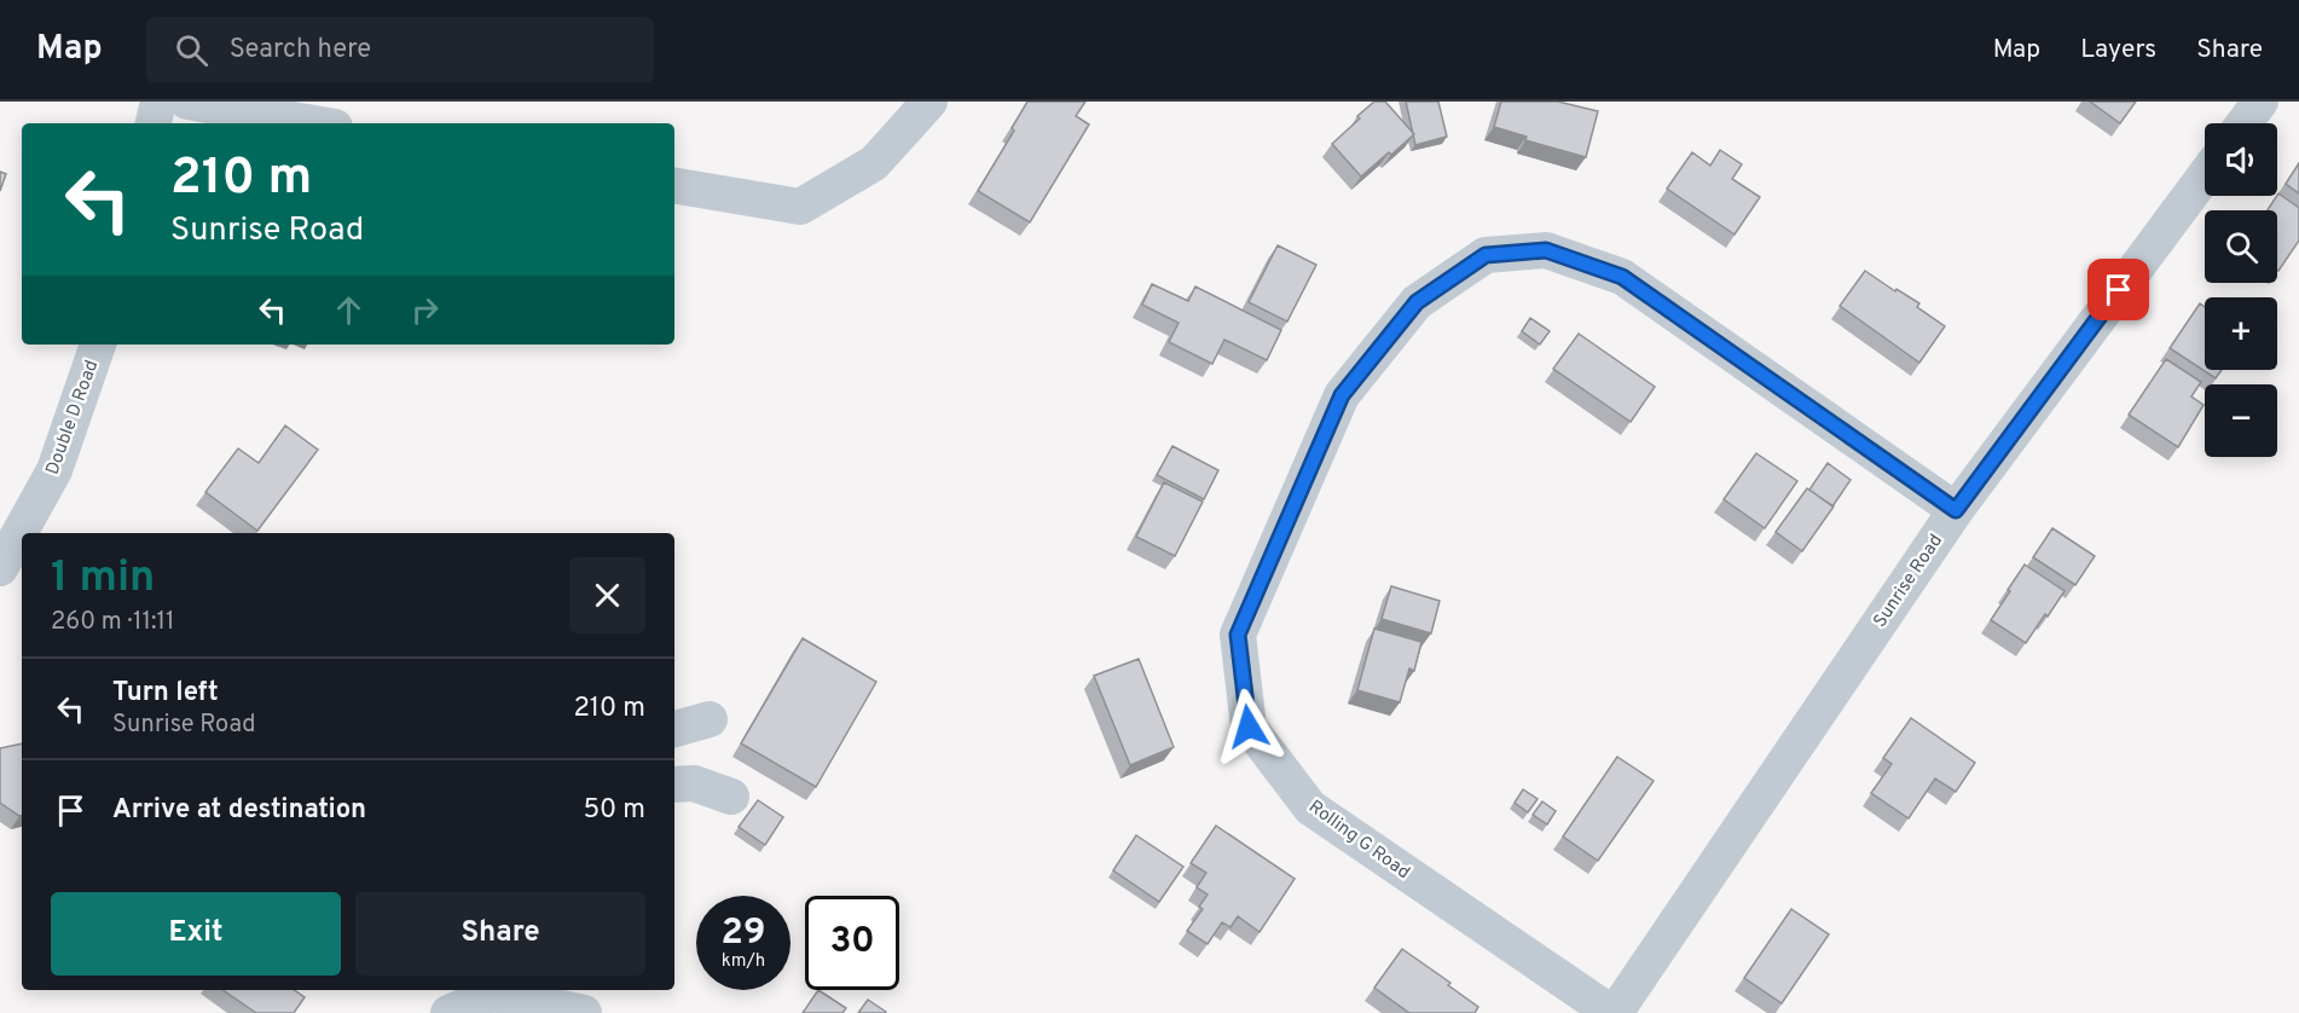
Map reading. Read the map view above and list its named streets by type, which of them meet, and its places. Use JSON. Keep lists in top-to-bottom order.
{
  "streets": {
    "street": ["Double D Road", "Sunrise Road", "Rolling G Road"]
  },
  "crossings": [
    ["Sunrise Road", "Rolling G Road"]
  ],
  "page": {
    "header": "Map",
    "search": "Search here",
    "nav": ["Map", "Layers", "Share"],
    "map_buttons": ["+", "−"],
    "turn": ["210 m", "Sunrise Road"],
    "heading": ["1 min", "260 m · 11:11"],
    "list": [
      {
        "name": "Turn left",
        "note": "Sunrise Road",
        "value": "210 m"
      },
      {
        "name": "Arrive at destination",
        "value": "50 m"
      }
    ],
    "buttons": ["Exit", "Share"],
    "speed": "29 km/h",
    "limit": "30"
  }
}
